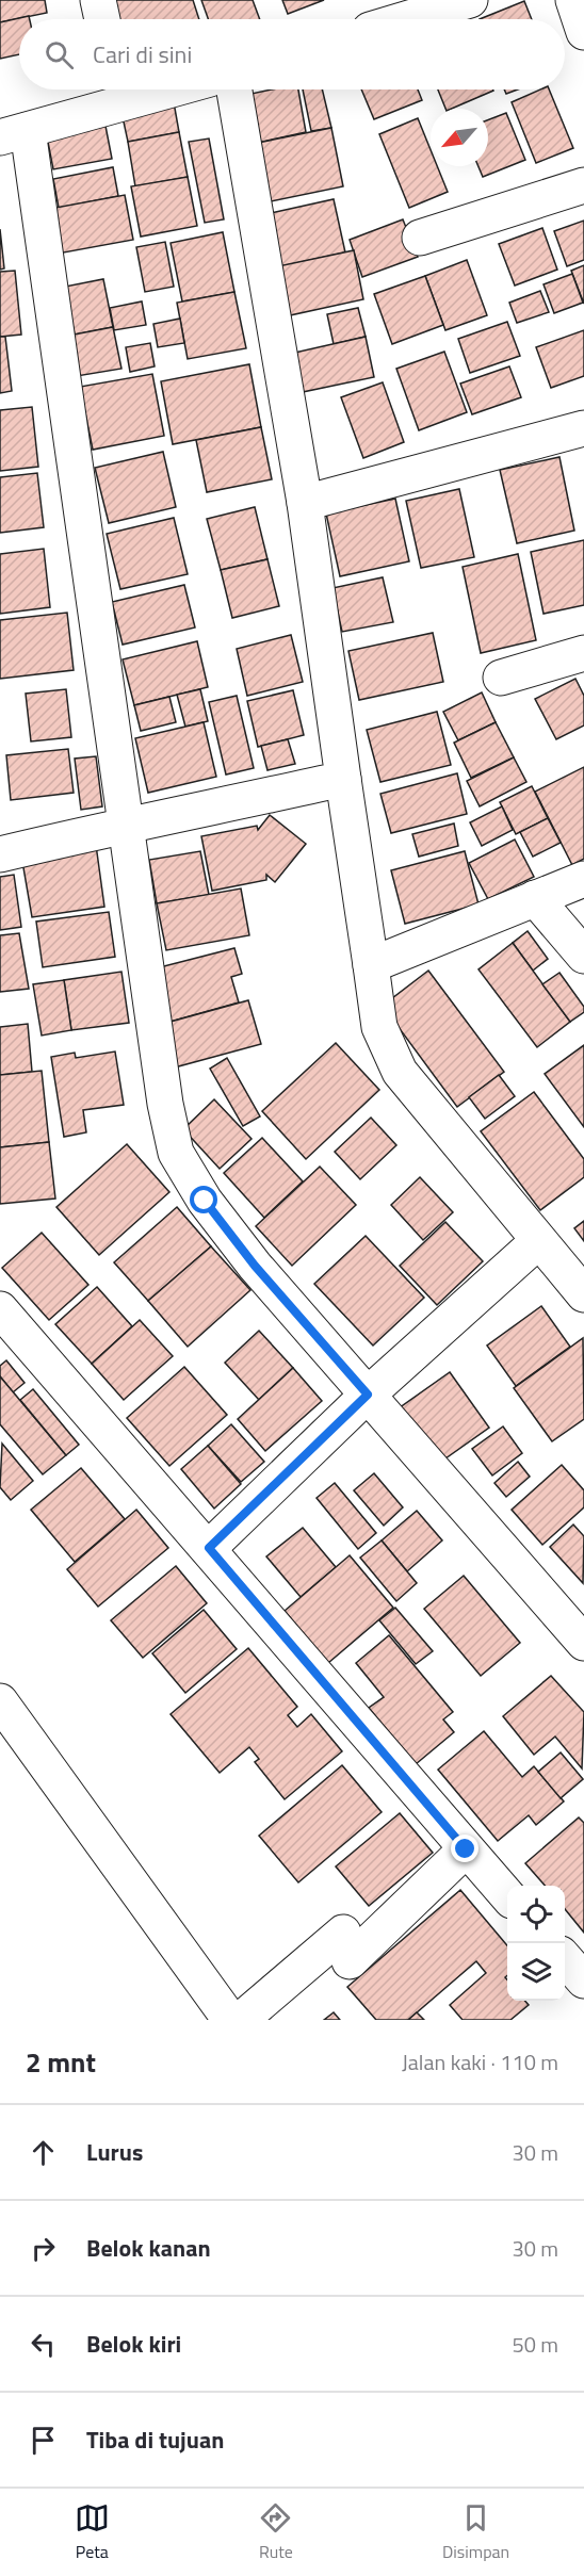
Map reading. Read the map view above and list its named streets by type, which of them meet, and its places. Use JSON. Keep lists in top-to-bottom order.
{
  "north": "bottom left",
  "page": {
    "search": "Cari di sini",
    "heading": ["2 mnt", "Jalan kaki · 110 m"],
    "list": [
      ["Lurus", "30 m"],
      ["Belok kanan", "30 m"],
      ["Belok kiri", "50 m"],
      "Tiba di tujuan"
    ],
    "nav": ["Peta", "Rute", "Disimpan"]
  }
}
